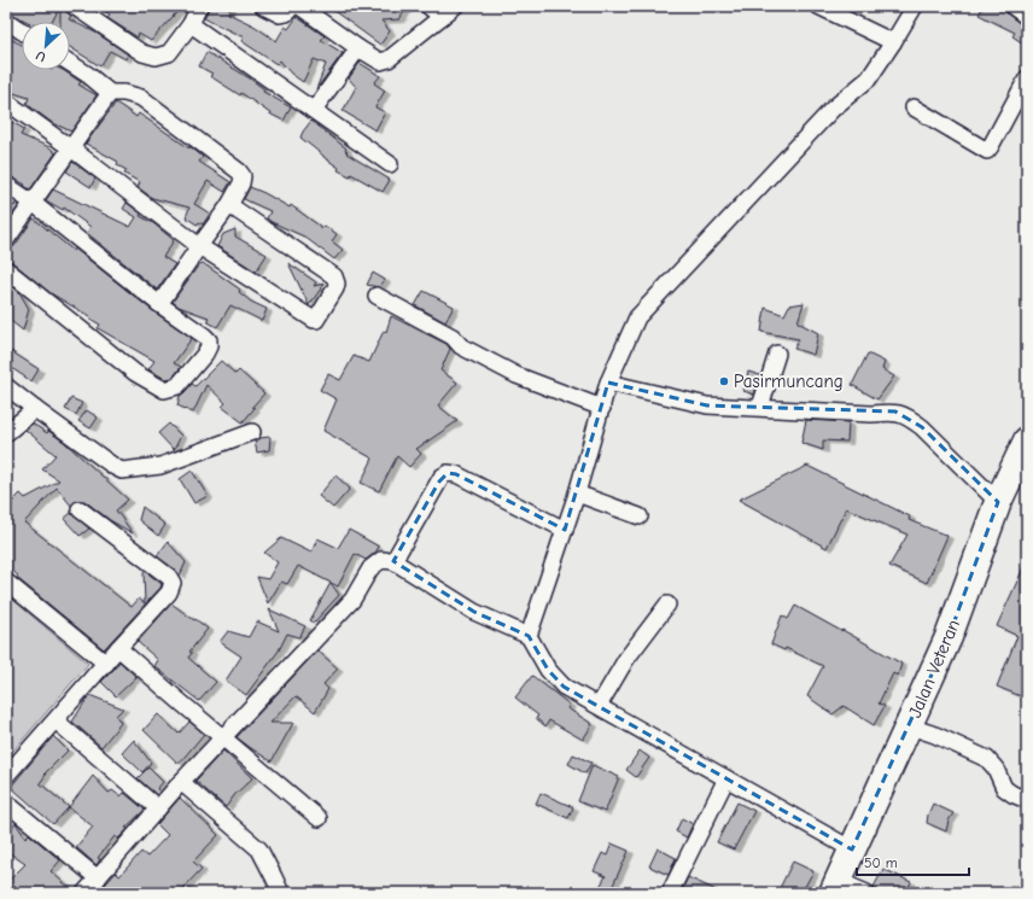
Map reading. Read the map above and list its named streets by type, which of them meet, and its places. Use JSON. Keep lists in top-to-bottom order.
{
  "streets": {
    "highway": ["Jalan Veteran"]
  },
  "places": ["Pasirmuncang"],
  "scale_bar": "50 m",
  "north": "bottom left"
}
